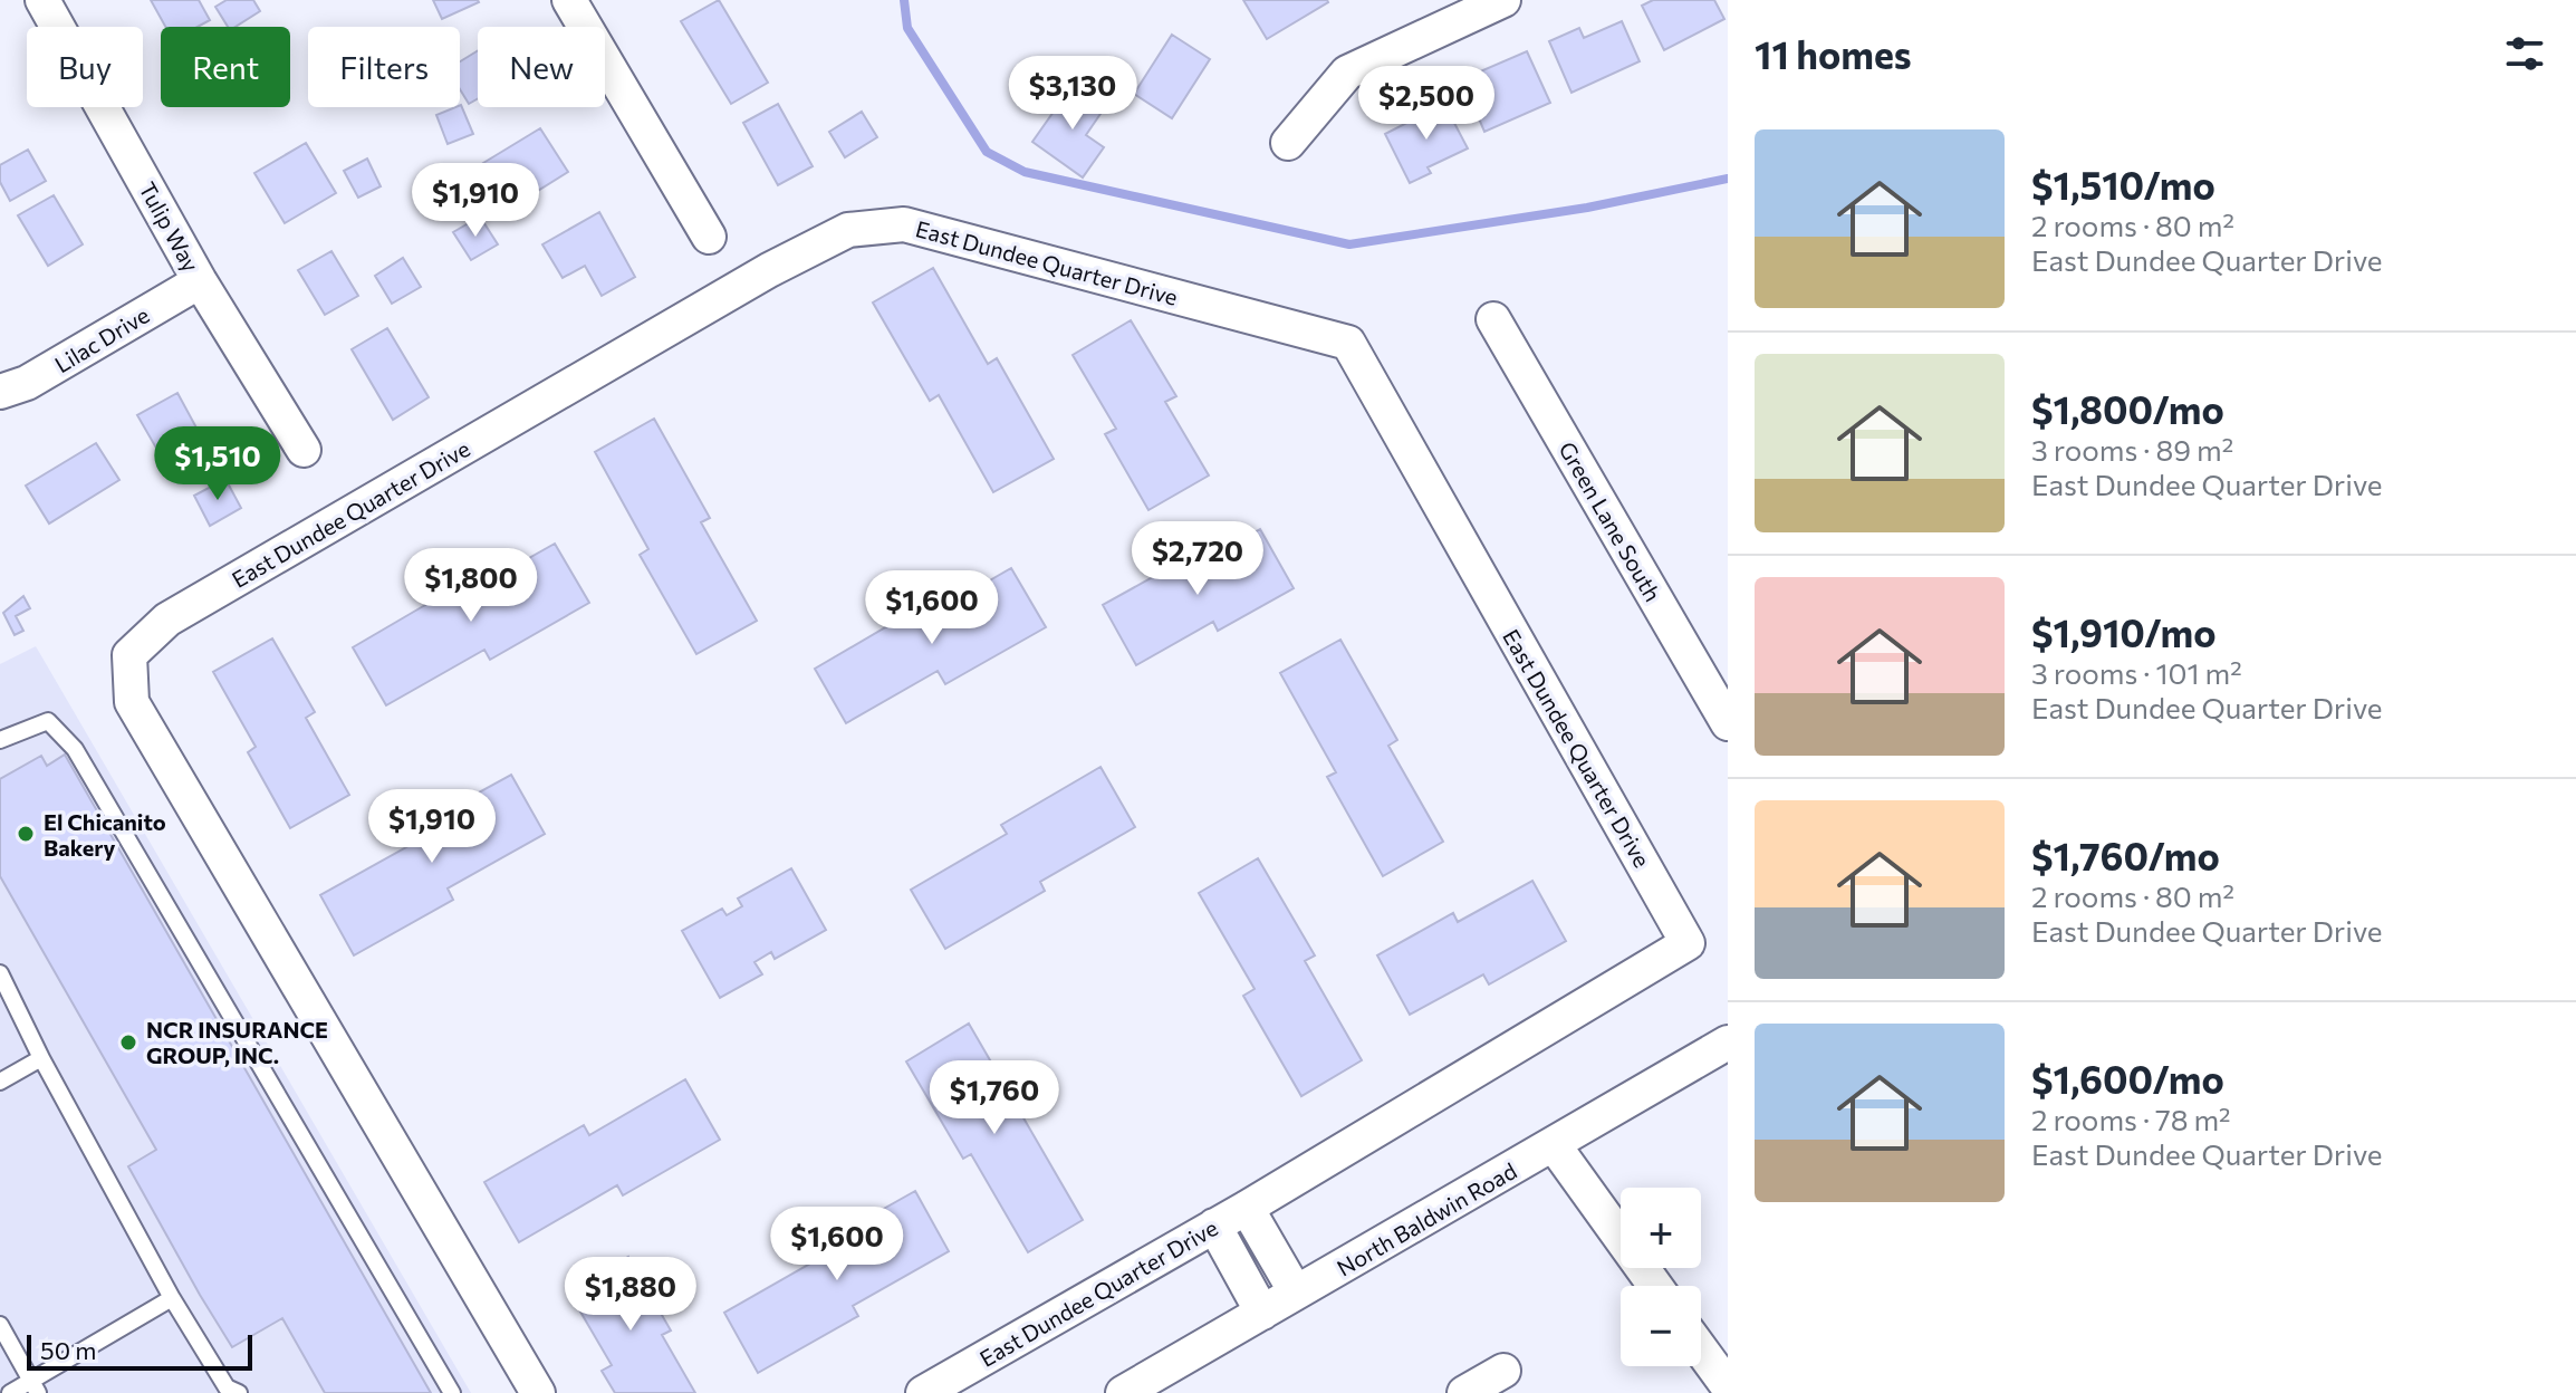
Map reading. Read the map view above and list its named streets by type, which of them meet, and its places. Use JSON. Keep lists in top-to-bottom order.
{
  "streets": {
    "street": [
      "Tulip Way",
      "East Dundee Quarter Drive",
      "Lilac Drive",
      "Green Lane South",
      "North Baldwin Road"
    ]
  },
  "crossings": [
    ["Tulip Way", "Lilac Drive"]
  ],
  "places": ["El Chicanito Bakery", "NCR INSURANCE GROUP, INC."],
  "scale_bar": "50 m",
  "page": {
    "heading": "11 homes",
    "chip": [
      "Buy",
      "Rent",
      "Filters",
      "New"
    ],
    "price": [
      "$3,130",
      "$2,500",
      "$1,910",
      "$1,510",
      "$2,720",
      "$1,800",
      "$1,600",
      "$1,910",
      "$1,760",
      "$1,600",
      "$1,880"
    ],
    "list": [
      {
        "name": "$1,510/mo",
        "note": "2 rooms · 80 m² · East Dundee Quarter Drive"
      },
      {
        "name": "$1,800/mo",
        "note": "3 rooms · 89 m² · East Dundee Quarter Drive"
      },
      {
        "name": "$1,910/mo",
        "note": "3 rooms · 101 m² · East Dundee Quarter Drive"
      },
      {
        "name": "$1,760/mo",
        "note": "2 rooms · 80 m² · East Dundee Quarter Drive"
      },
      {
        "name": "$1,600/mo",
        "note": "2 rooms · 78 m² · East Dundee Quarter Drive"
      }
    ],
    "map_buttons": ["+", "−"],
    "scale": "50 m"
  }
}
